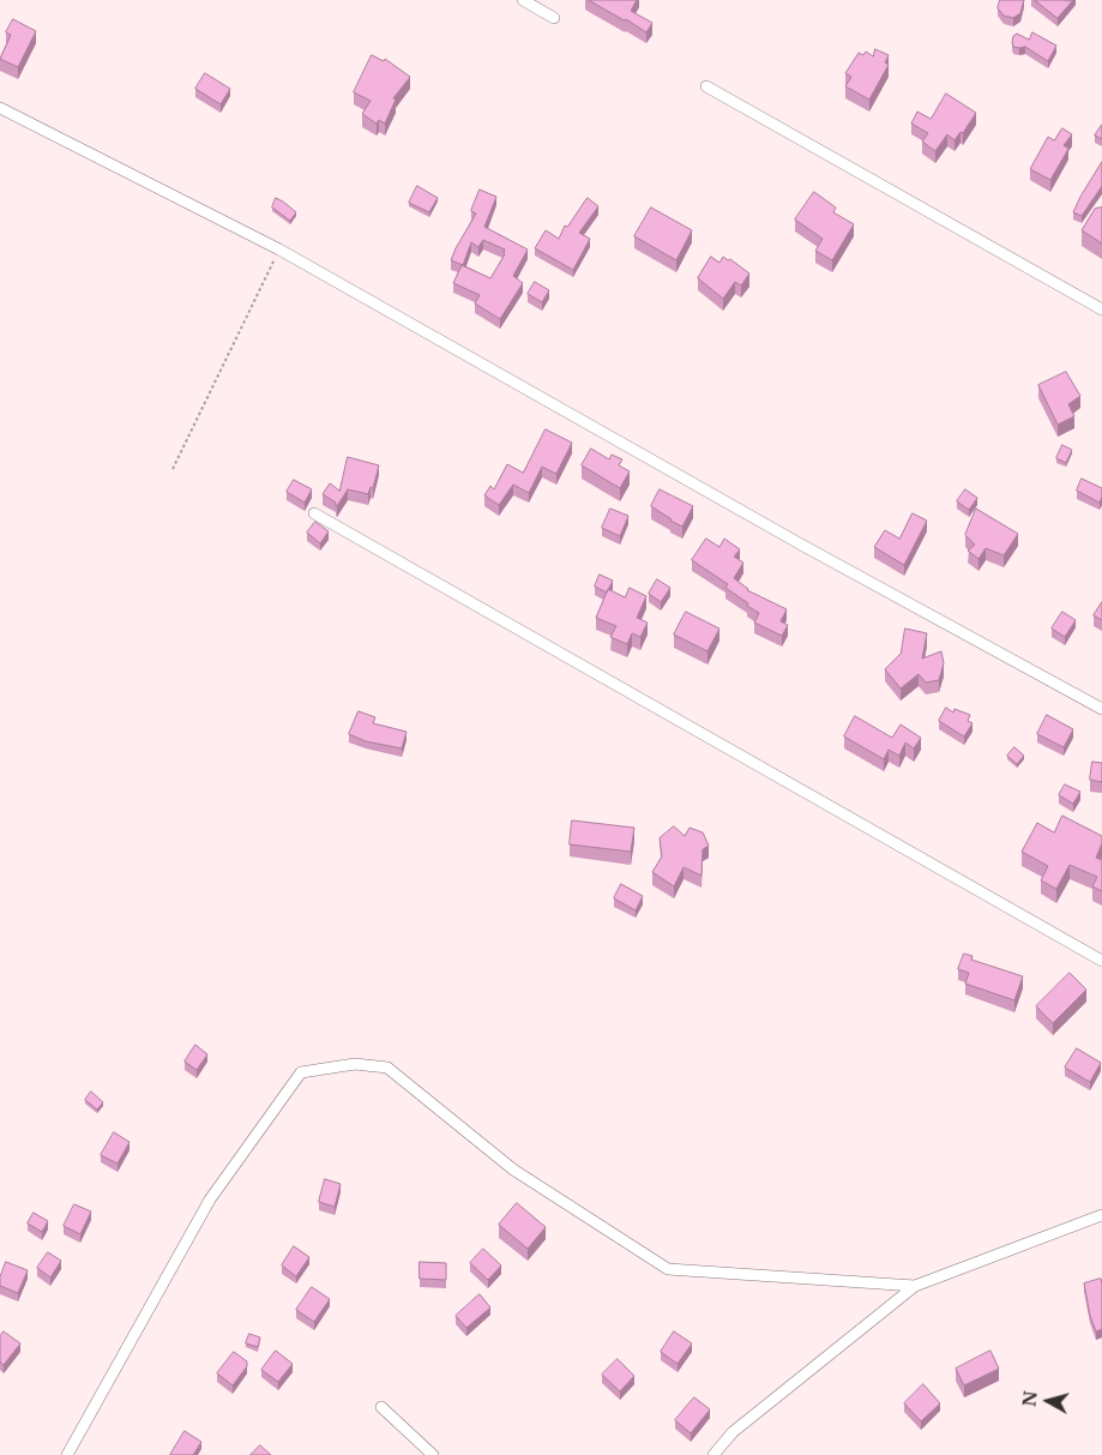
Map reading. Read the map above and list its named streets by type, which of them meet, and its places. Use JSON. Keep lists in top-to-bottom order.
{
  "north": "left"
}
